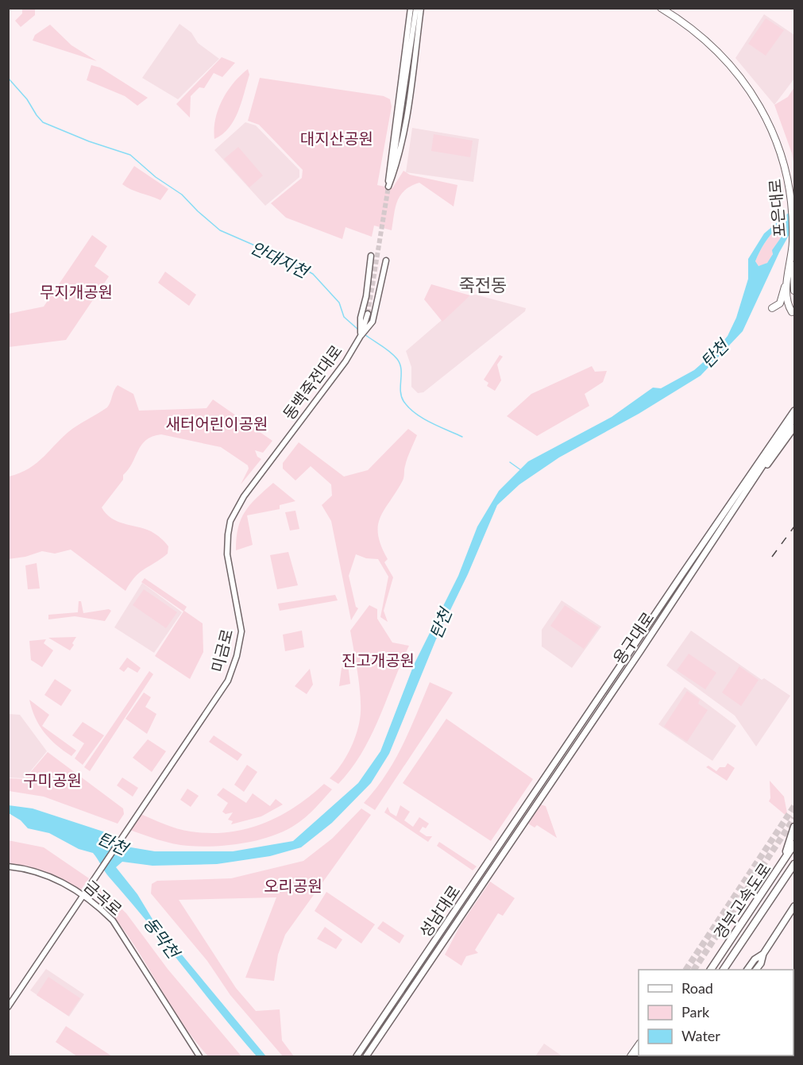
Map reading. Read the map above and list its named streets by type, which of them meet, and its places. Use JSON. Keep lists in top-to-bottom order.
{
  "streets": {
    "highway": ["포은대로", "경부고속도로"],
    "main road": [
      "동백죽전대로",
      "용구대로",
      "미금로",
      "금곡로",
      "성남대로"
    ]
  },
  "crossings": [
    ["동백죽전대로", "미금로"],
    ["용구대로", "성남대로"],
    ["미금로", "금곡로"]
  ],
  "districts": ["죽전동"],
  "water": ["안대지천", "탄천", "동막천"],
  "parks": [
    "대지산공원",
    "무지개공원",
    "새터어린이공원",
    "진고개공원",
    "구미공원",
    "오리공원"
  ],
  "legend": ["Road", "Park", "Water"]
}
